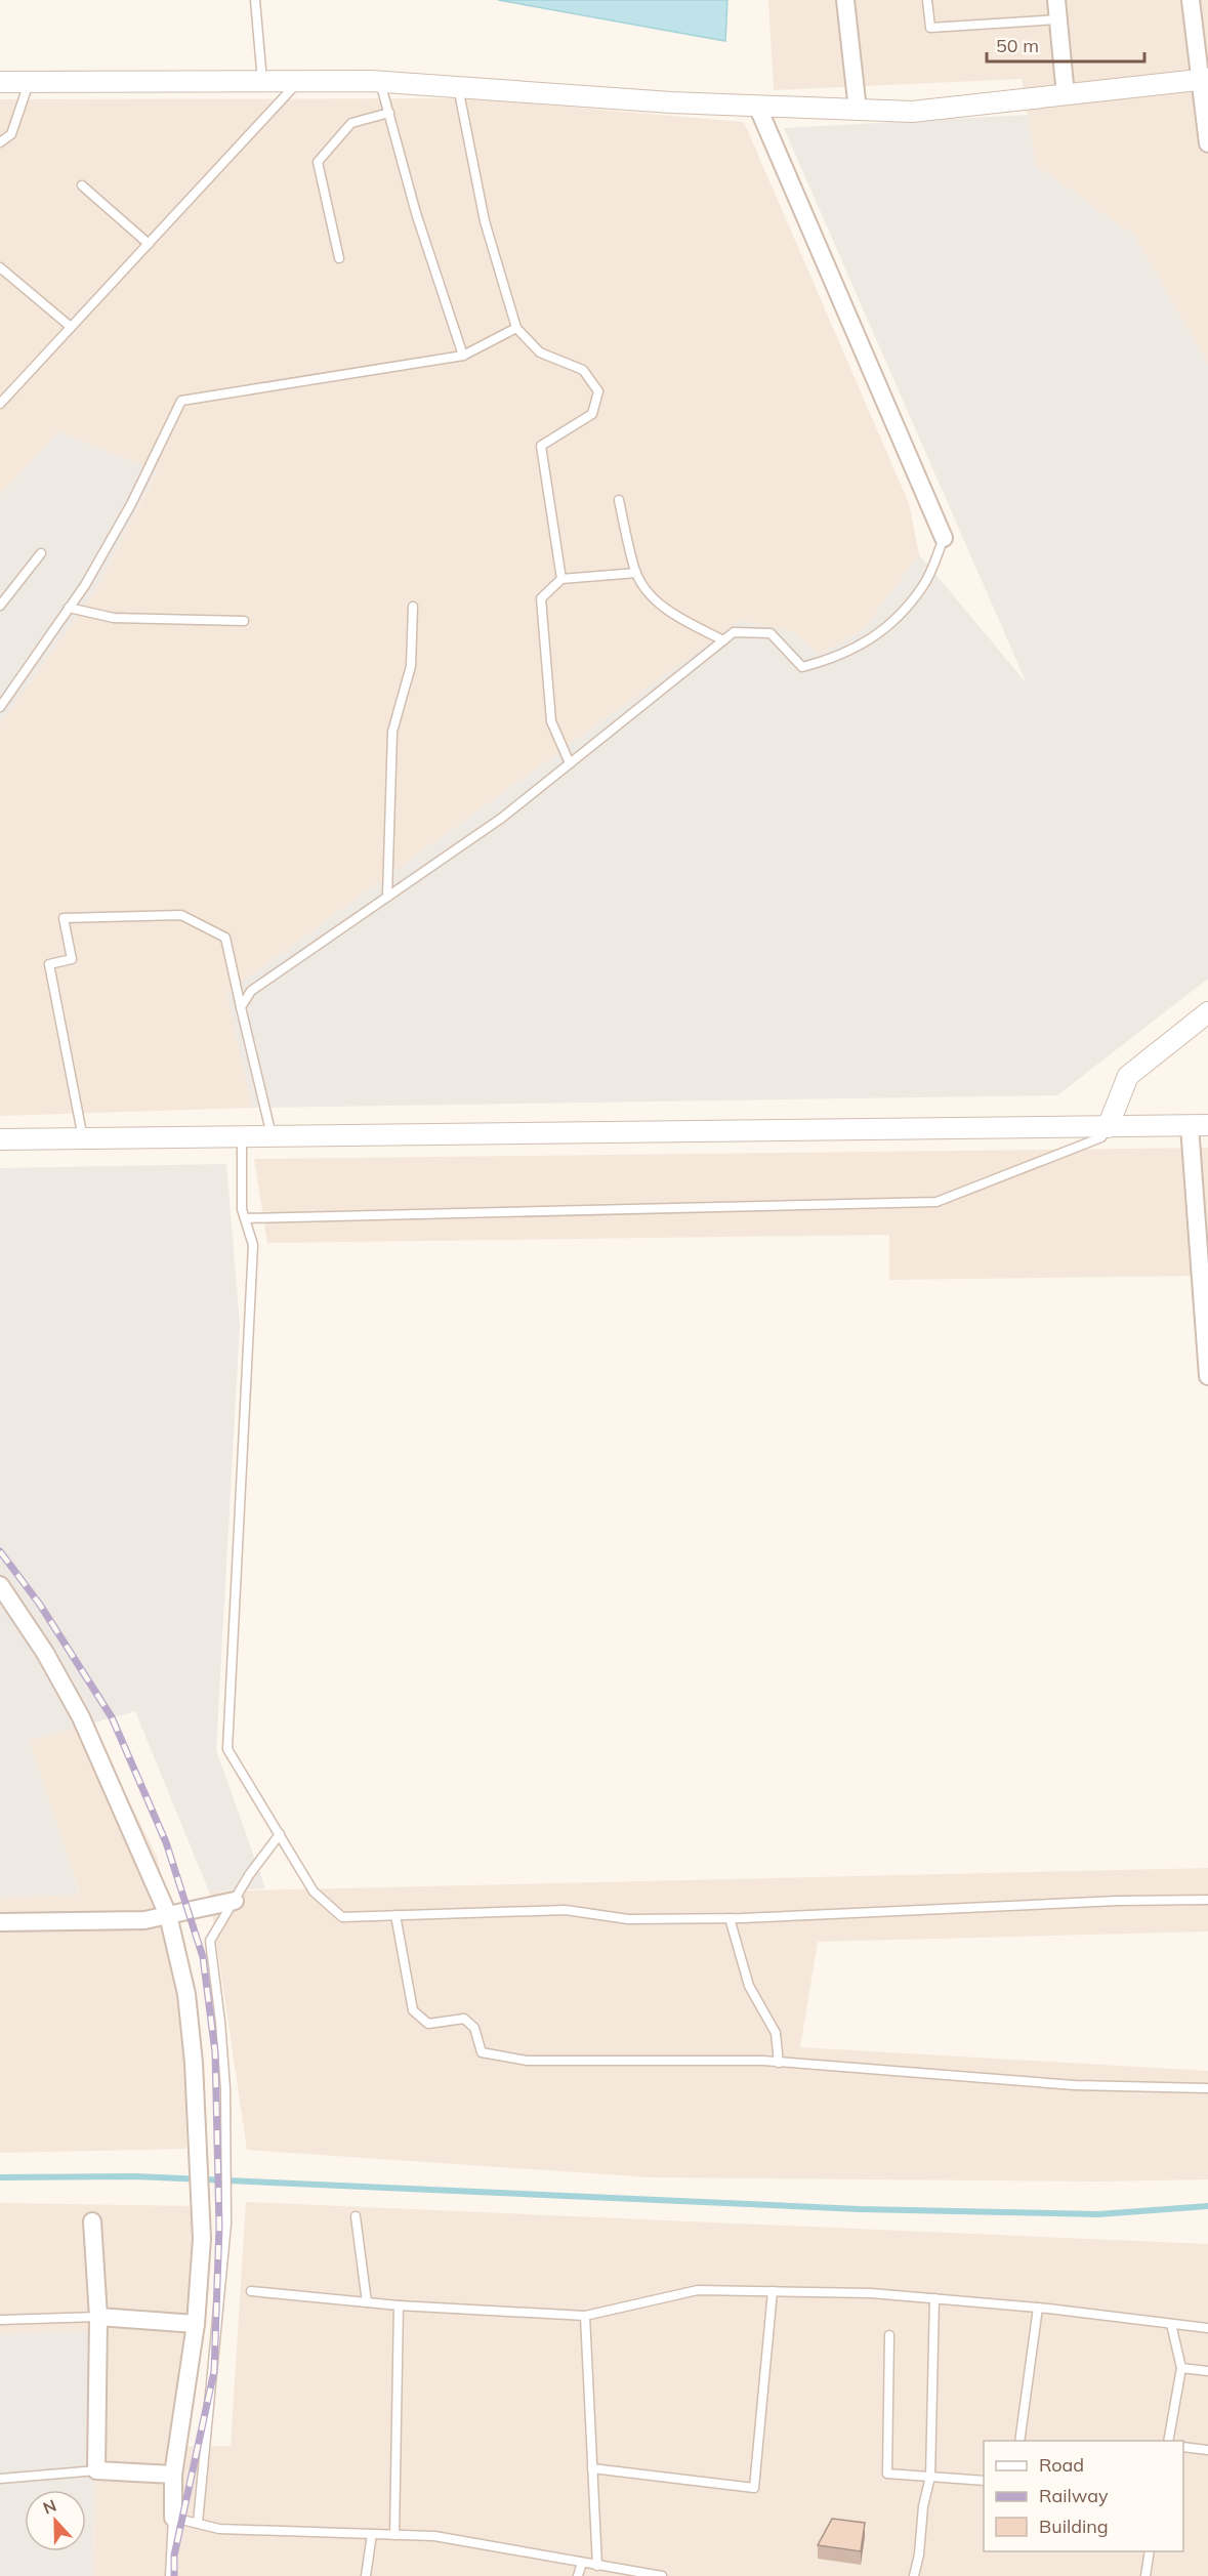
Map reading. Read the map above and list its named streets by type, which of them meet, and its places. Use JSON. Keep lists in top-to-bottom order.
{
  "legend": ["Road", "Railway", "Building"],
  "scale_bar": "50 m",
  "north": "top"
}
